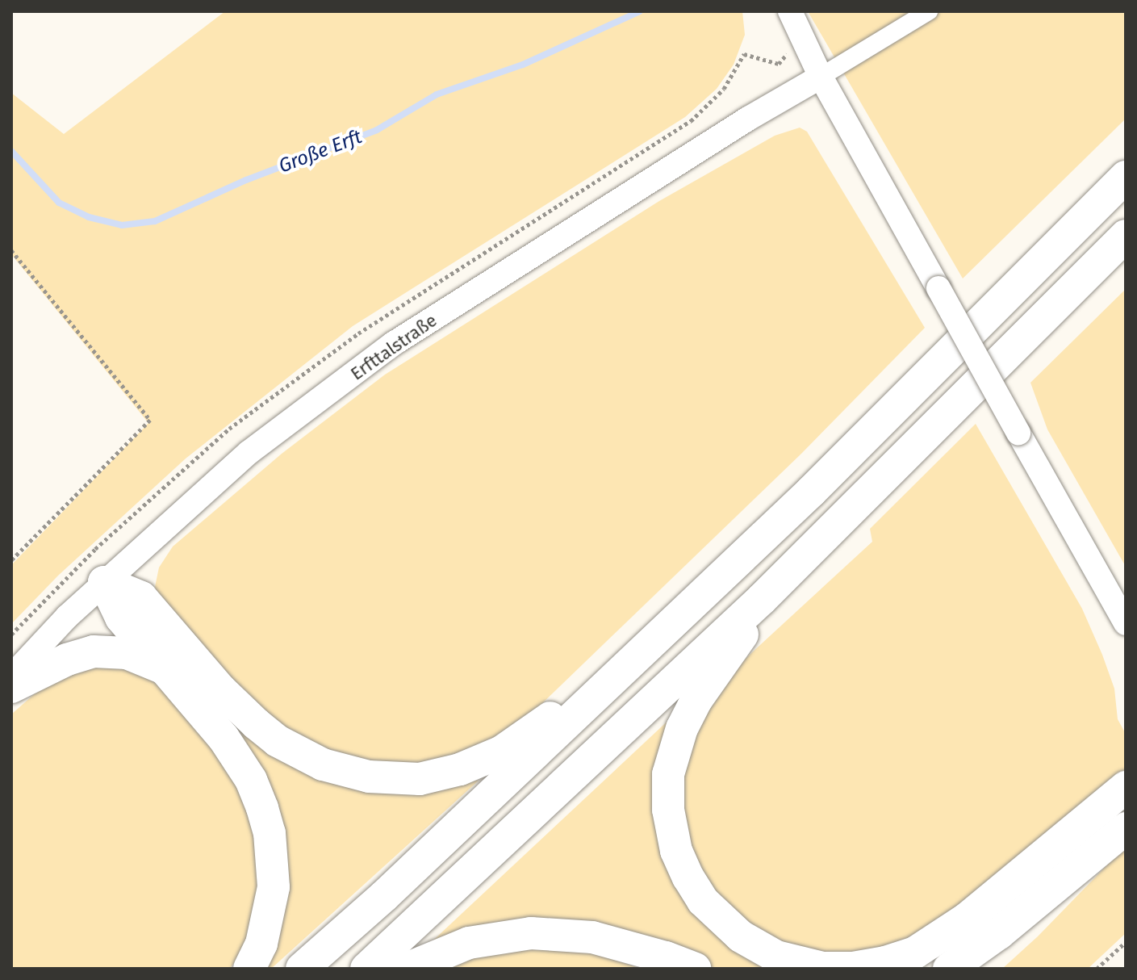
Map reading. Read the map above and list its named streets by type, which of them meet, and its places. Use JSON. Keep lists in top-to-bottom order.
{
  "streets": {
    "main road": ["Erfttalstraße"]
  },
  "water": ["Große Erft"]
}
